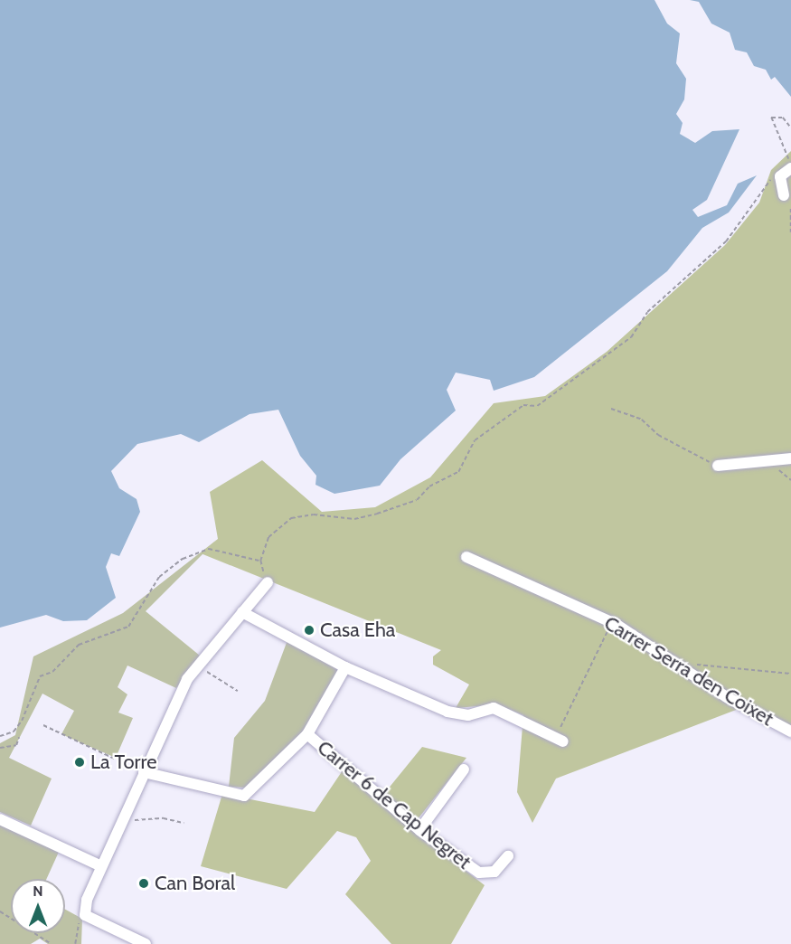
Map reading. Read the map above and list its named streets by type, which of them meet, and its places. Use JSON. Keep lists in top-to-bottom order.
{
  "streets": {
    "street": ["Carrer Serra den Coixet", "Carrer 6 de Cap Negret"]
  },
  "places": ["Casa Eha", "La Torre", "Can Boral"],
  "north": "top"
}
